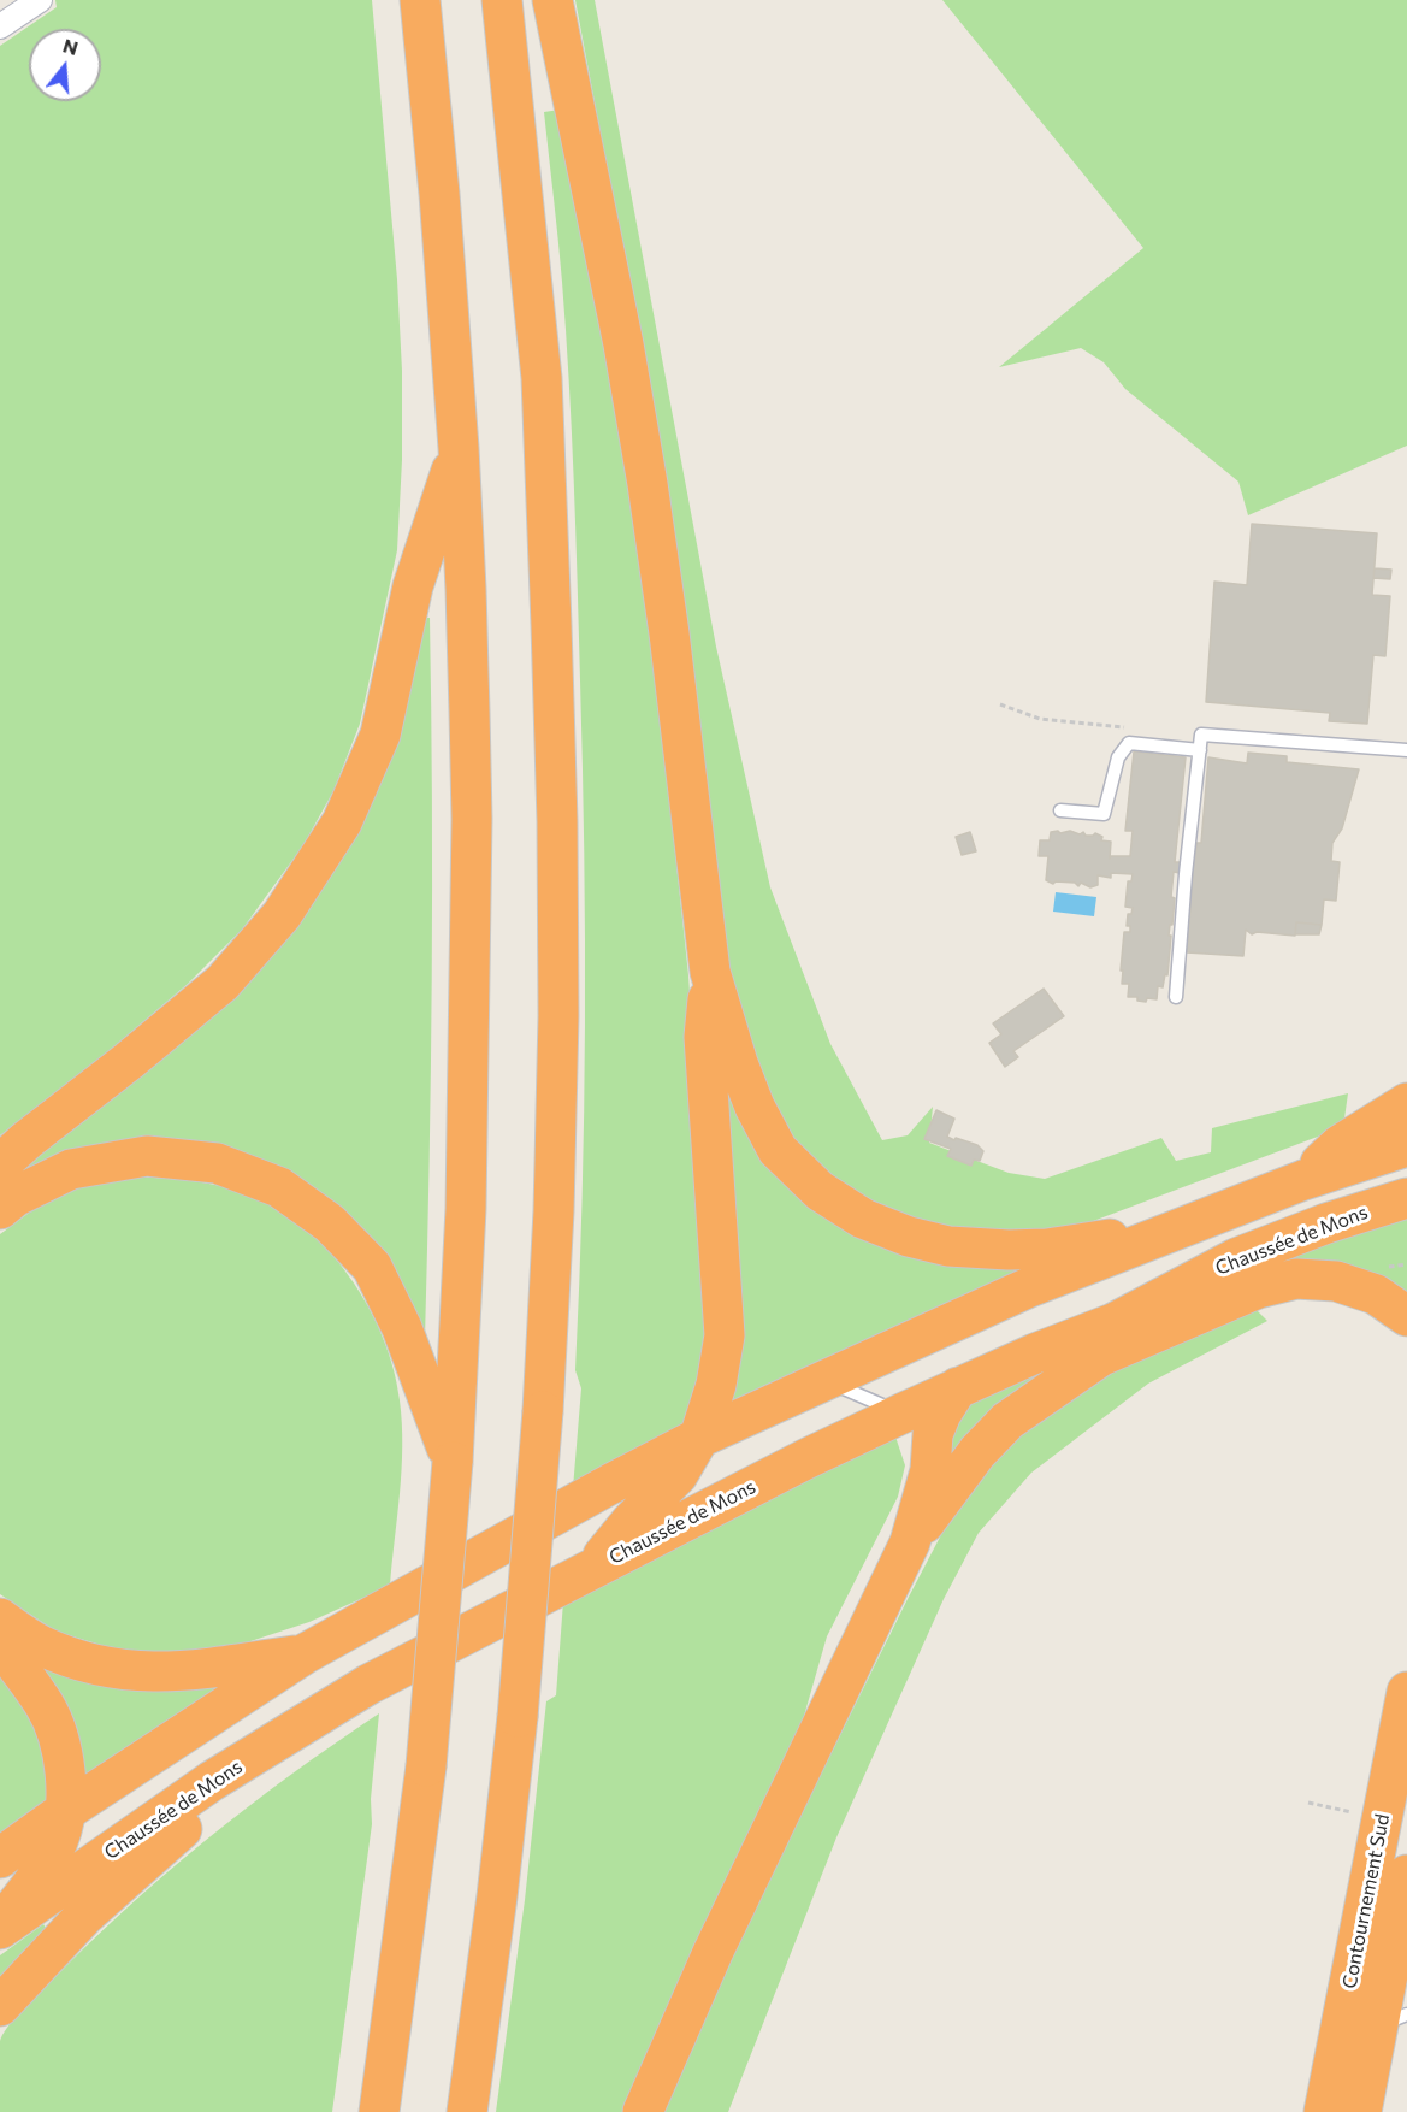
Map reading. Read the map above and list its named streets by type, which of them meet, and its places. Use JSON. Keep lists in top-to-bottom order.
{
  "streets": {
    "highway": ["Chaussée de Mons", "Contournement Sud"]
  },
  "north": "top"
}
